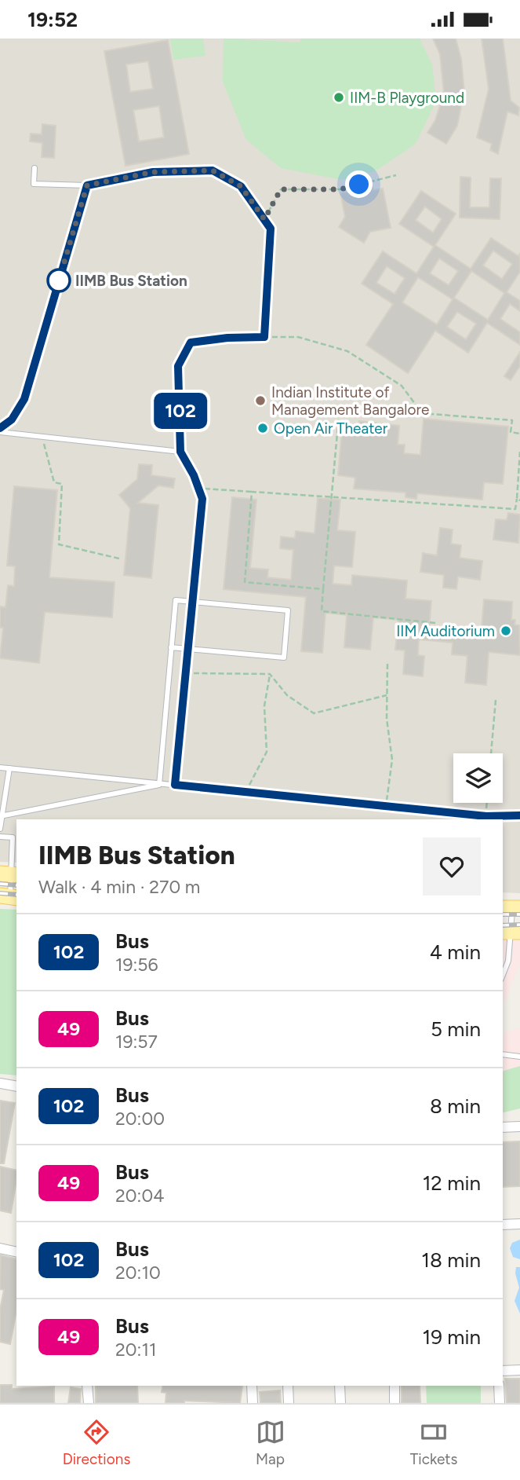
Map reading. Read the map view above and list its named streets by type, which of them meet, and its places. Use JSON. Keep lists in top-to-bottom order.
{
  "places": [
    "IIM-B Playground",
    "IIMB Bus Station",
    "Indian Institute of Management Bangalore",
    "Open Air Theater",
    "IIM Auditorium"
  ],
  "lines": ["bus line 102"],
  "page": {
    "status": "19:52",
    "on_map": "102",
    "heading": ["IIMB Bus Station", "Walk · 4 min · 270 m"],
    "list": [
      {
        "mark": "102",
        "name": "Bus",
        "note": "19:56",
        "value": "4 min"
      },
      {
        "mark": "49",
        "name": "Bus",
        "note": "19:57",
        "value": "5 min"
      },
      {
        "mark": "102",
        "name": "Bus",
        "note": "20:00",
        "value": "8 min"
      },
      {
        "mark": "49",
        "name": "Bus",
        "note": "20:04",
        "value": "12 min"
      },
      {
        "mark": "102",
        "name": "Bus",
        "note": "20:10",
        "value": "18 min"
      },
      {
        "mark": "49",
        "name": "Bus",
        "note": "20:11",
        "value": "19 min"
      }
    ],
    "tabs": ["Directions", "Map", "Tickets"]
  }
}
